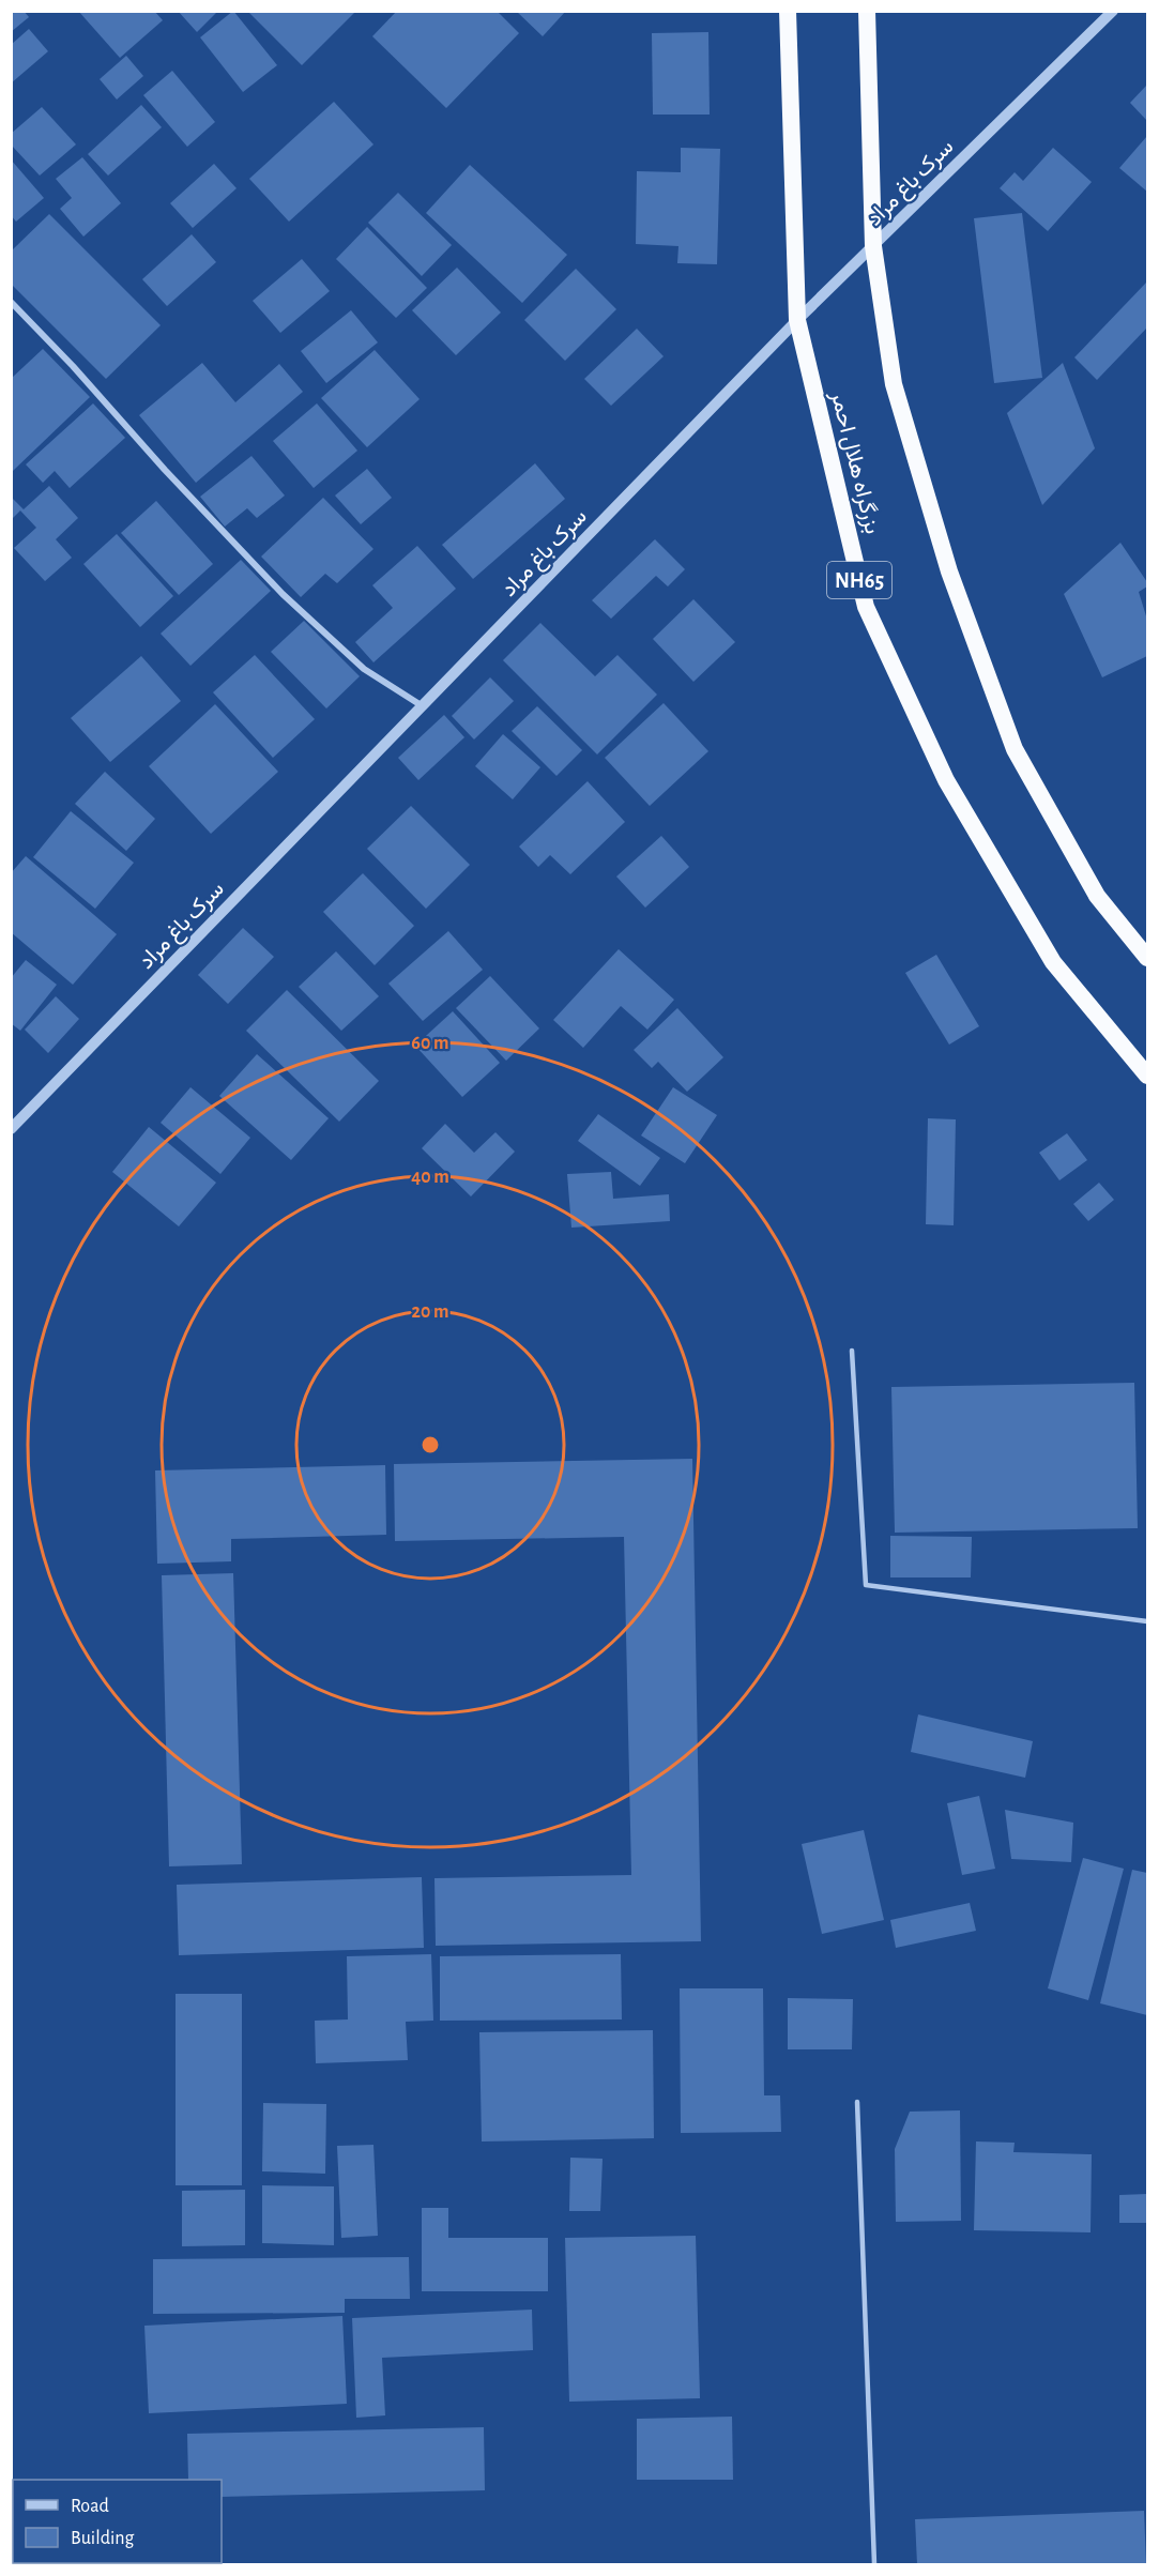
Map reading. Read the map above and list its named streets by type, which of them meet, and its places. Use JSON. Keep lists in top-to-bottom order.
{
  "streets": {
    "highway": ["بزرگراه هلال احمر", "NH65"],
    "street": ["سرک باغ مراد"]
  },
  "crossings": [
    ["سرک باغ مراد", "بزرگراه هلال احمر"]
  ],
  "legend": ["Road", "Building"],
  "rings": ["60 m", "40 m", "20 m"]
}
